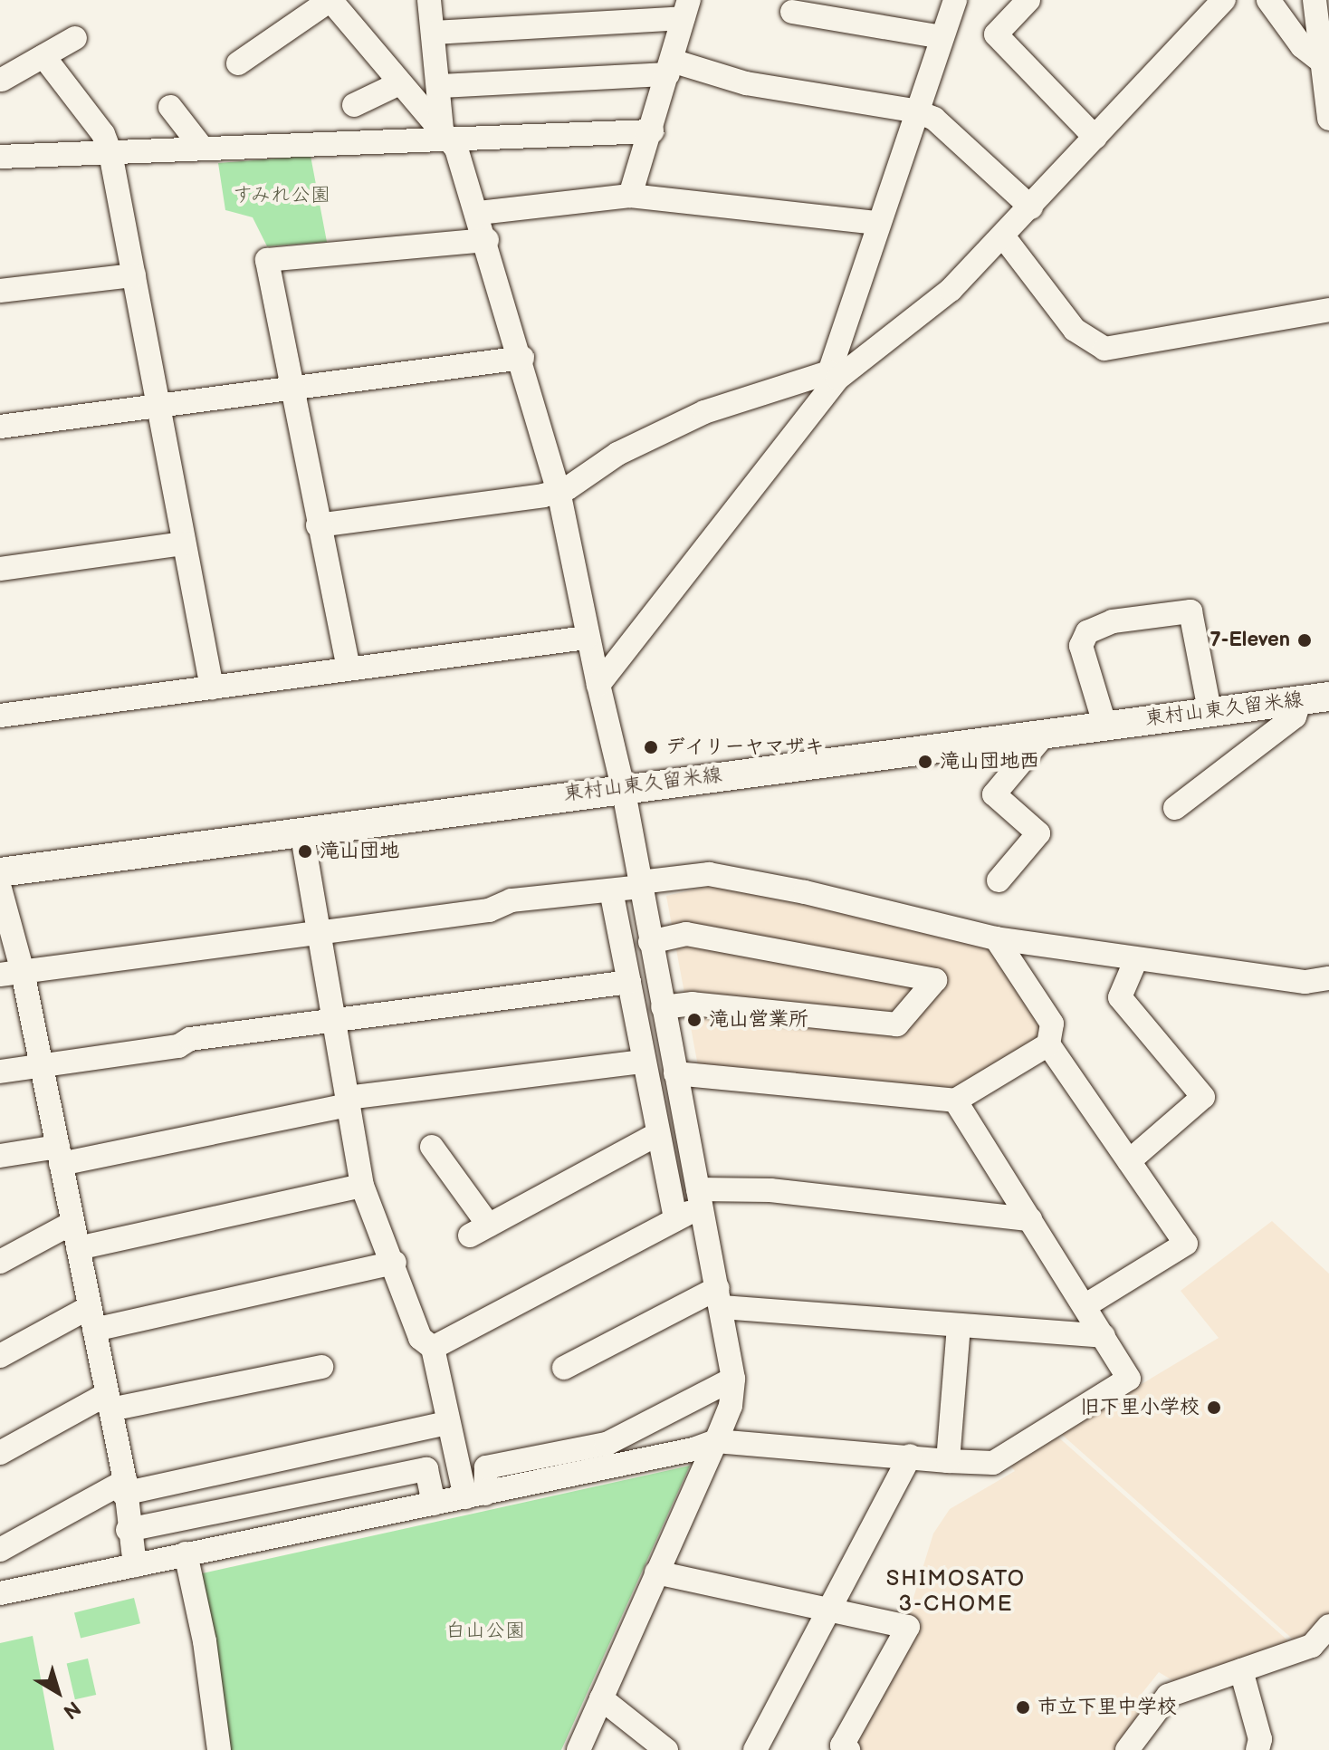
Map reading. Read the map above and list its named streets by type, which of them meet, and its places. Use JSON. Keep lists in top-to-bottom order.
{
  "streets": {
    "main road": ["東村山東久留米線"]
  },
  "districts": ["SHIMOSATO 3-CHOME"],
  "parks": ["すみれ公園", "白山公園"],
  "places": [
    "7-Eleven",
    "デイリーヤマザキ",
    "滝山団地西",
    "滝山団地",
    "滝山営業所",
    "旧下里小学校",
    "市立下里中学校"
  ],
  "north": "bottom right"
}
